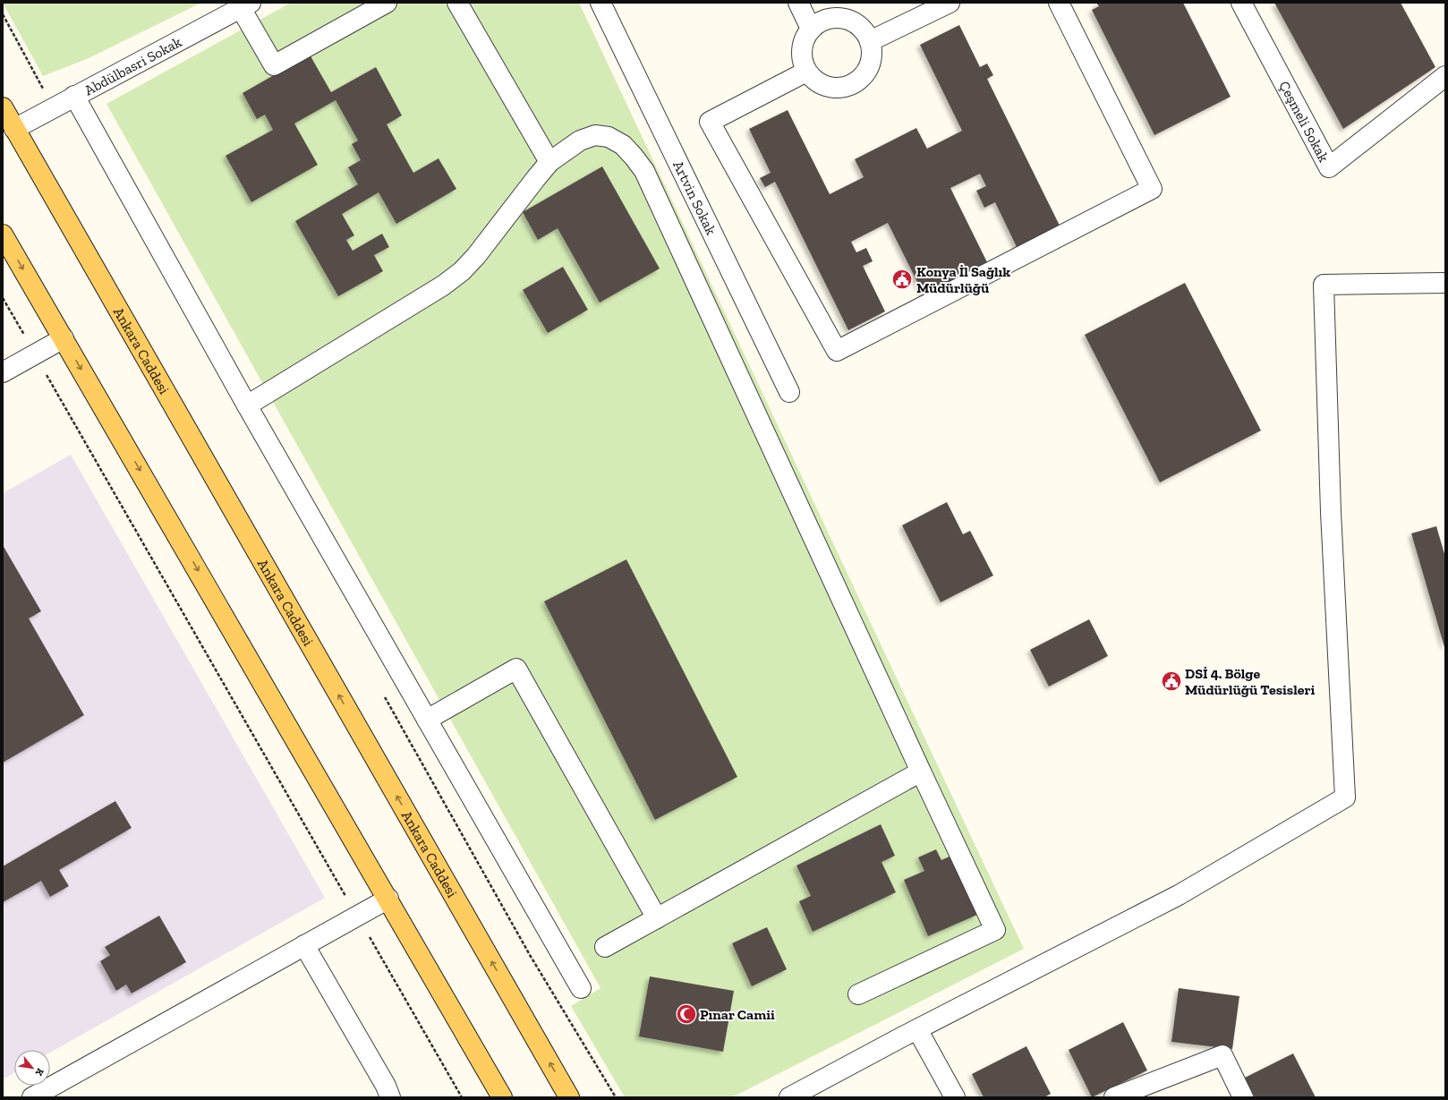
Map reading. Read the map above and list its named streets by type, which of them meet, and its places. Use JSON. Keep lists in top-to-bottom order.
{
  "streets": {
    "main road": ["Ankara Caddesi"],
    "street": ["Abdülbasri Sokak", "Çeşmeli Sokak", "Artvin Sokak"]
  },
  "crossings": [
    ["Abdülbasri Sokak", "Ankara Caddesi"]
  ],
  "places": {
    "public building": ["Konya İl Sağlık Müdürlüğü", "DSİ 4. Bölge Müdürlüğü Tesisleri"],
    "mosque": ["Pınar Camii"]
  },
  "north": "bottom right"
}
